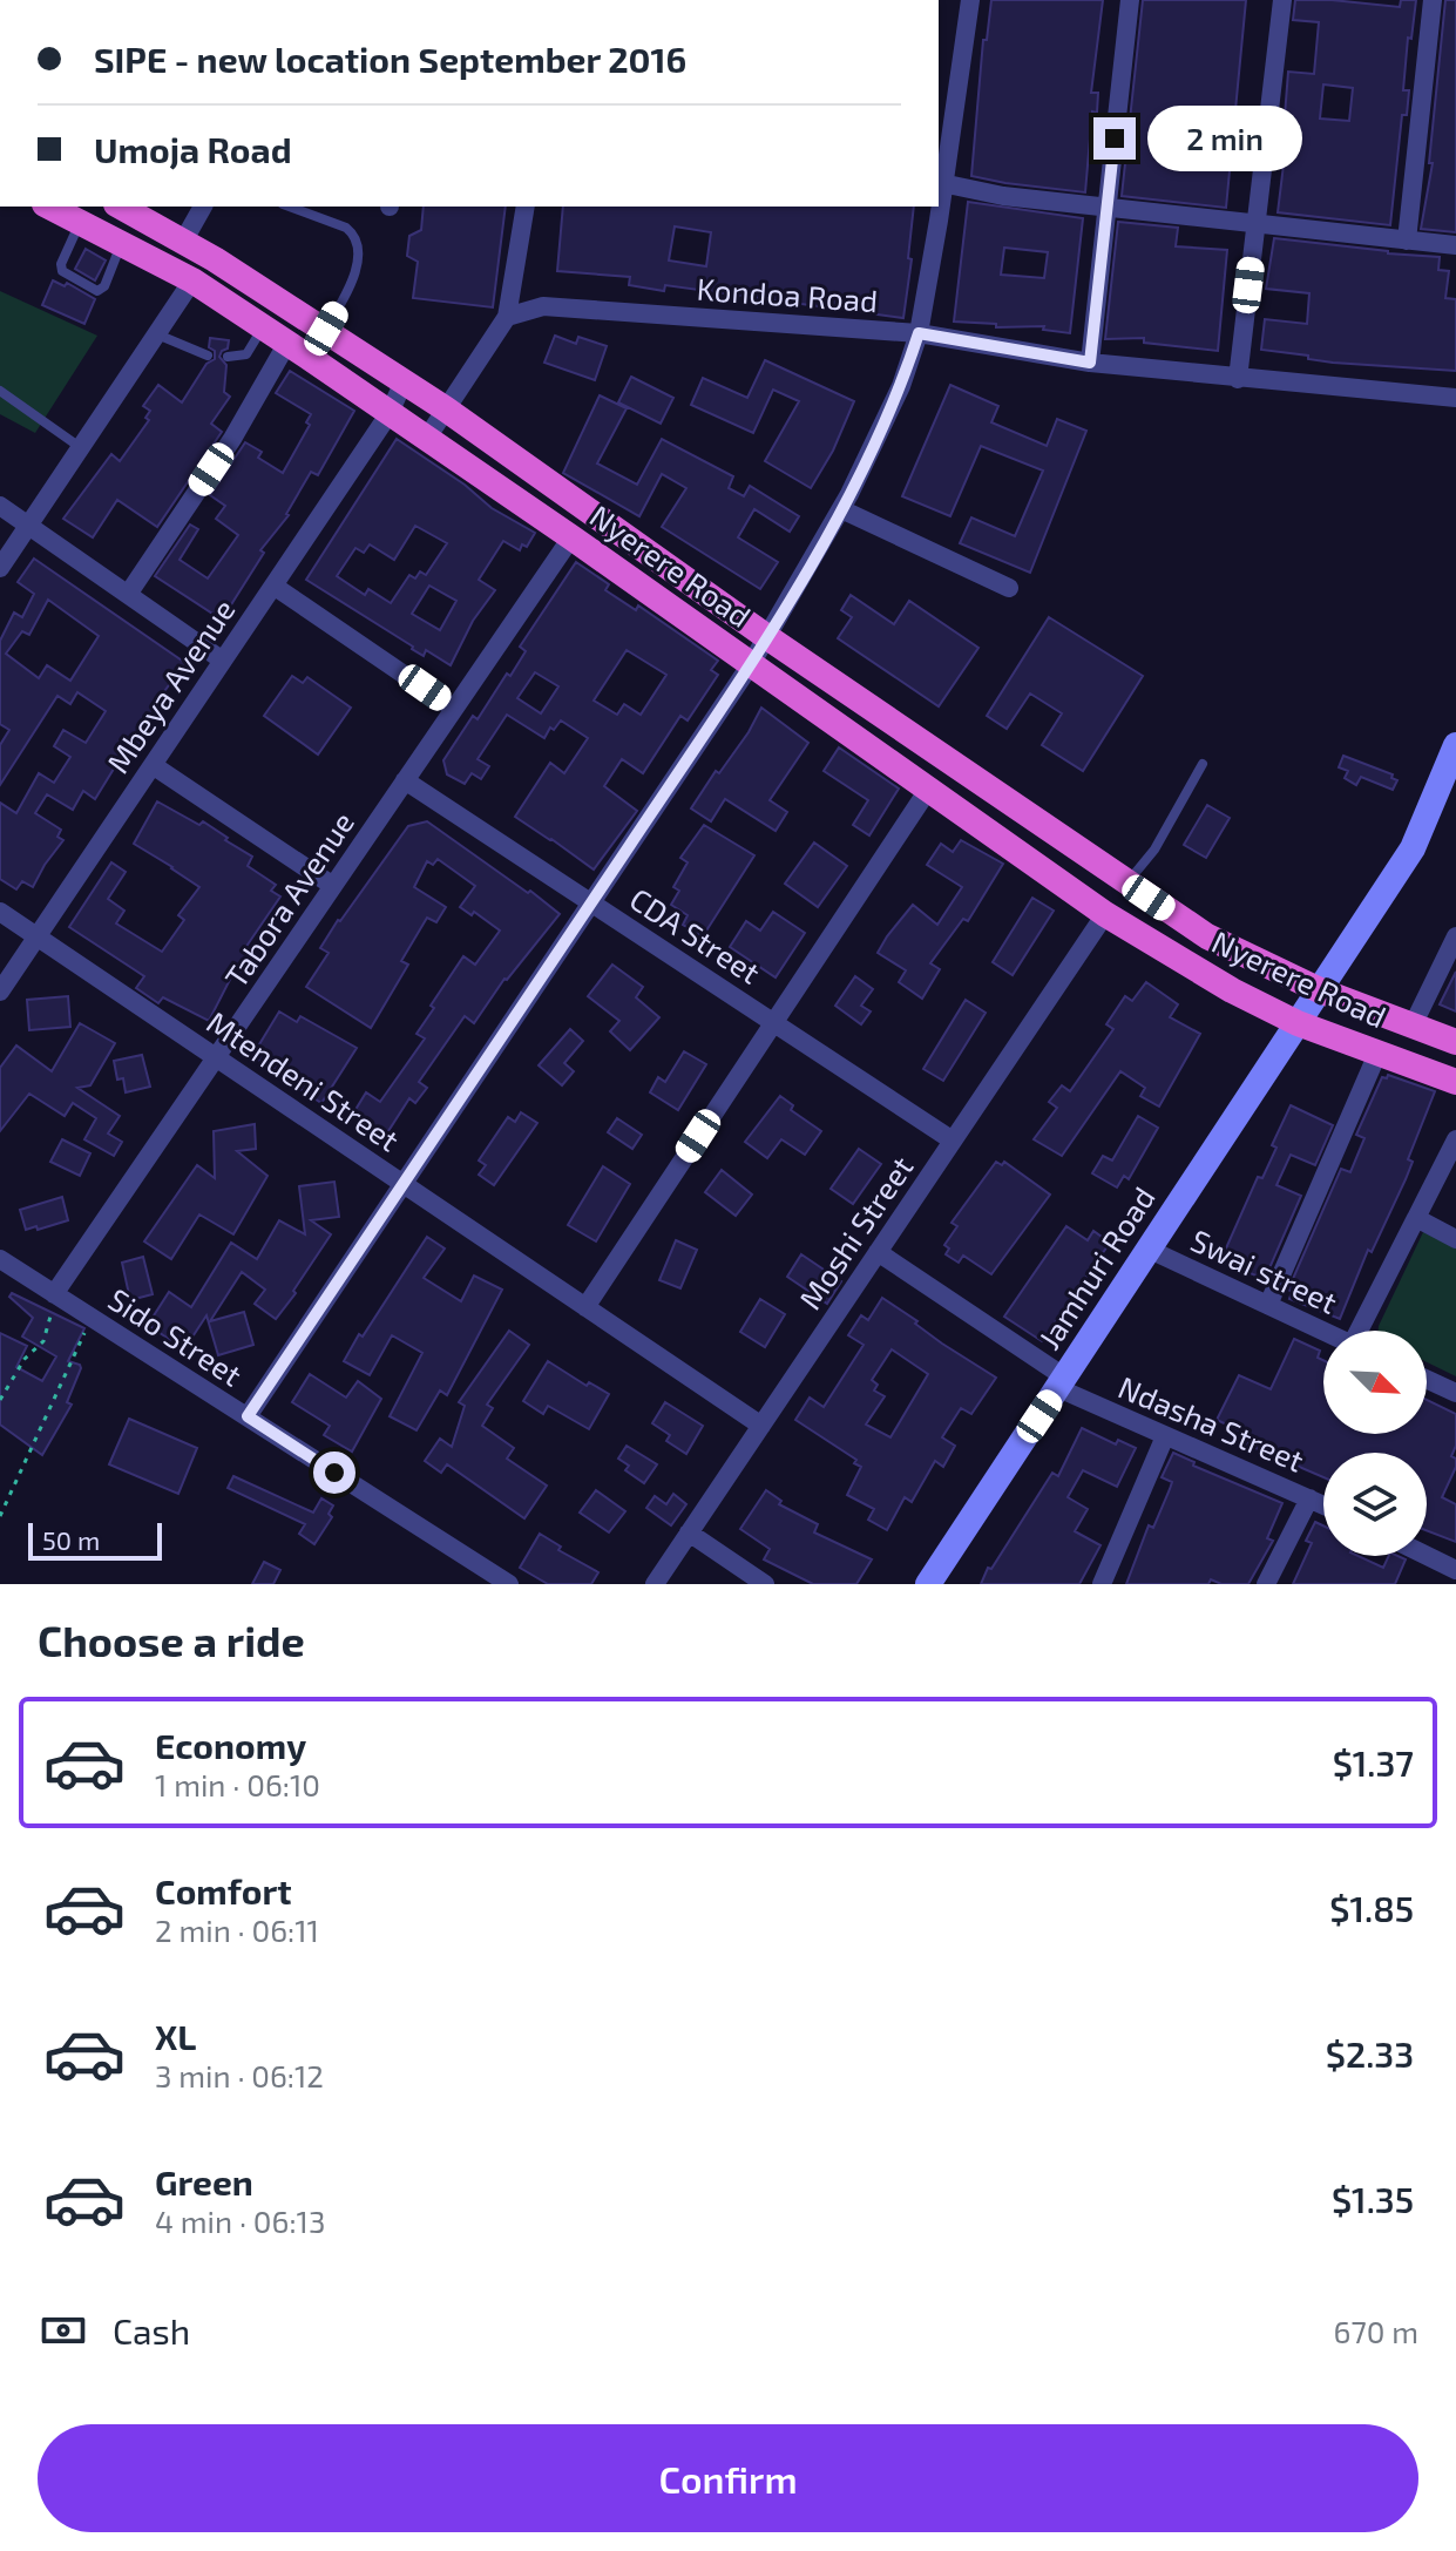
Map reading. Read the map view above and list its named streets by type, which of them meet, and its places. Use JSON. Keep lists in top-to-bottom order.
{
  "streets": {
    "highway": ["Nyerere Road"],
    "main road": ["Jamhuri Road"],
    "street": [
      "Kondoa Road",
      "Mbeya Avenue",
      "Tabora Avenue",
      "CDA Street",
      "Mtendeni Street",
      "Moshi Street",
      "Swai street",
      "Sido Street",
      "Ndasha Street"
    ]
  },
  "crossings": [
    ["Nyerere Road", "Mbeya Avenue"],
    ["Nyerere Road", "Tabora Avenue"],
    ["Nyerere Road", "Moshi Street"],
    ["Nyerere Road", "Jamhuri Road"],
    ["Mbeya Avenue", "Mtendeni Street"],
    ["Tabora Avenue", "CDA Street"],
    ["Tabora Avenue", "Mtendeni Street"],
    ["Tabora Avenue", "Sido Street"],
    ["CDA Street", "Moshi Street"],
    ["Mtendeni Street", "Moshi Street"],
    ["Moshi Street", "Ndasha Street"],
    ["Jamhuri Road", "Swai street"],
    ["Jamhuri Road", "Ndasha Street"]
  ],
  "scale_bar": "50 m",
  "north": "bottom right",
  "page": {
    "banner": ["SIPE - new location September 2016", "Umoja Road"],
    "bubble": "2 min",
    "scale": "50 m",
    "heading": "Choose a ride",
    "list": [
      {
        "name": "Economy",
        "note": "1 min · 06:10",
        "value": "$1.37"
      },
      {
        "name": "Comfort",
        "note": "2 min · 06:11",
        "value": "$1.85"
      },
      {
        "name": "XL",
        "note": "3 min · 06:12",
        "value": "$2.33"
      },
      {
        "name": "Green",
        "note": "4 min · 06:13",
        "value": "$1.35"
      }
    ],
    "pay": ["Cash", "670 m"],
    "buttons": "Confirm"
  }
}
